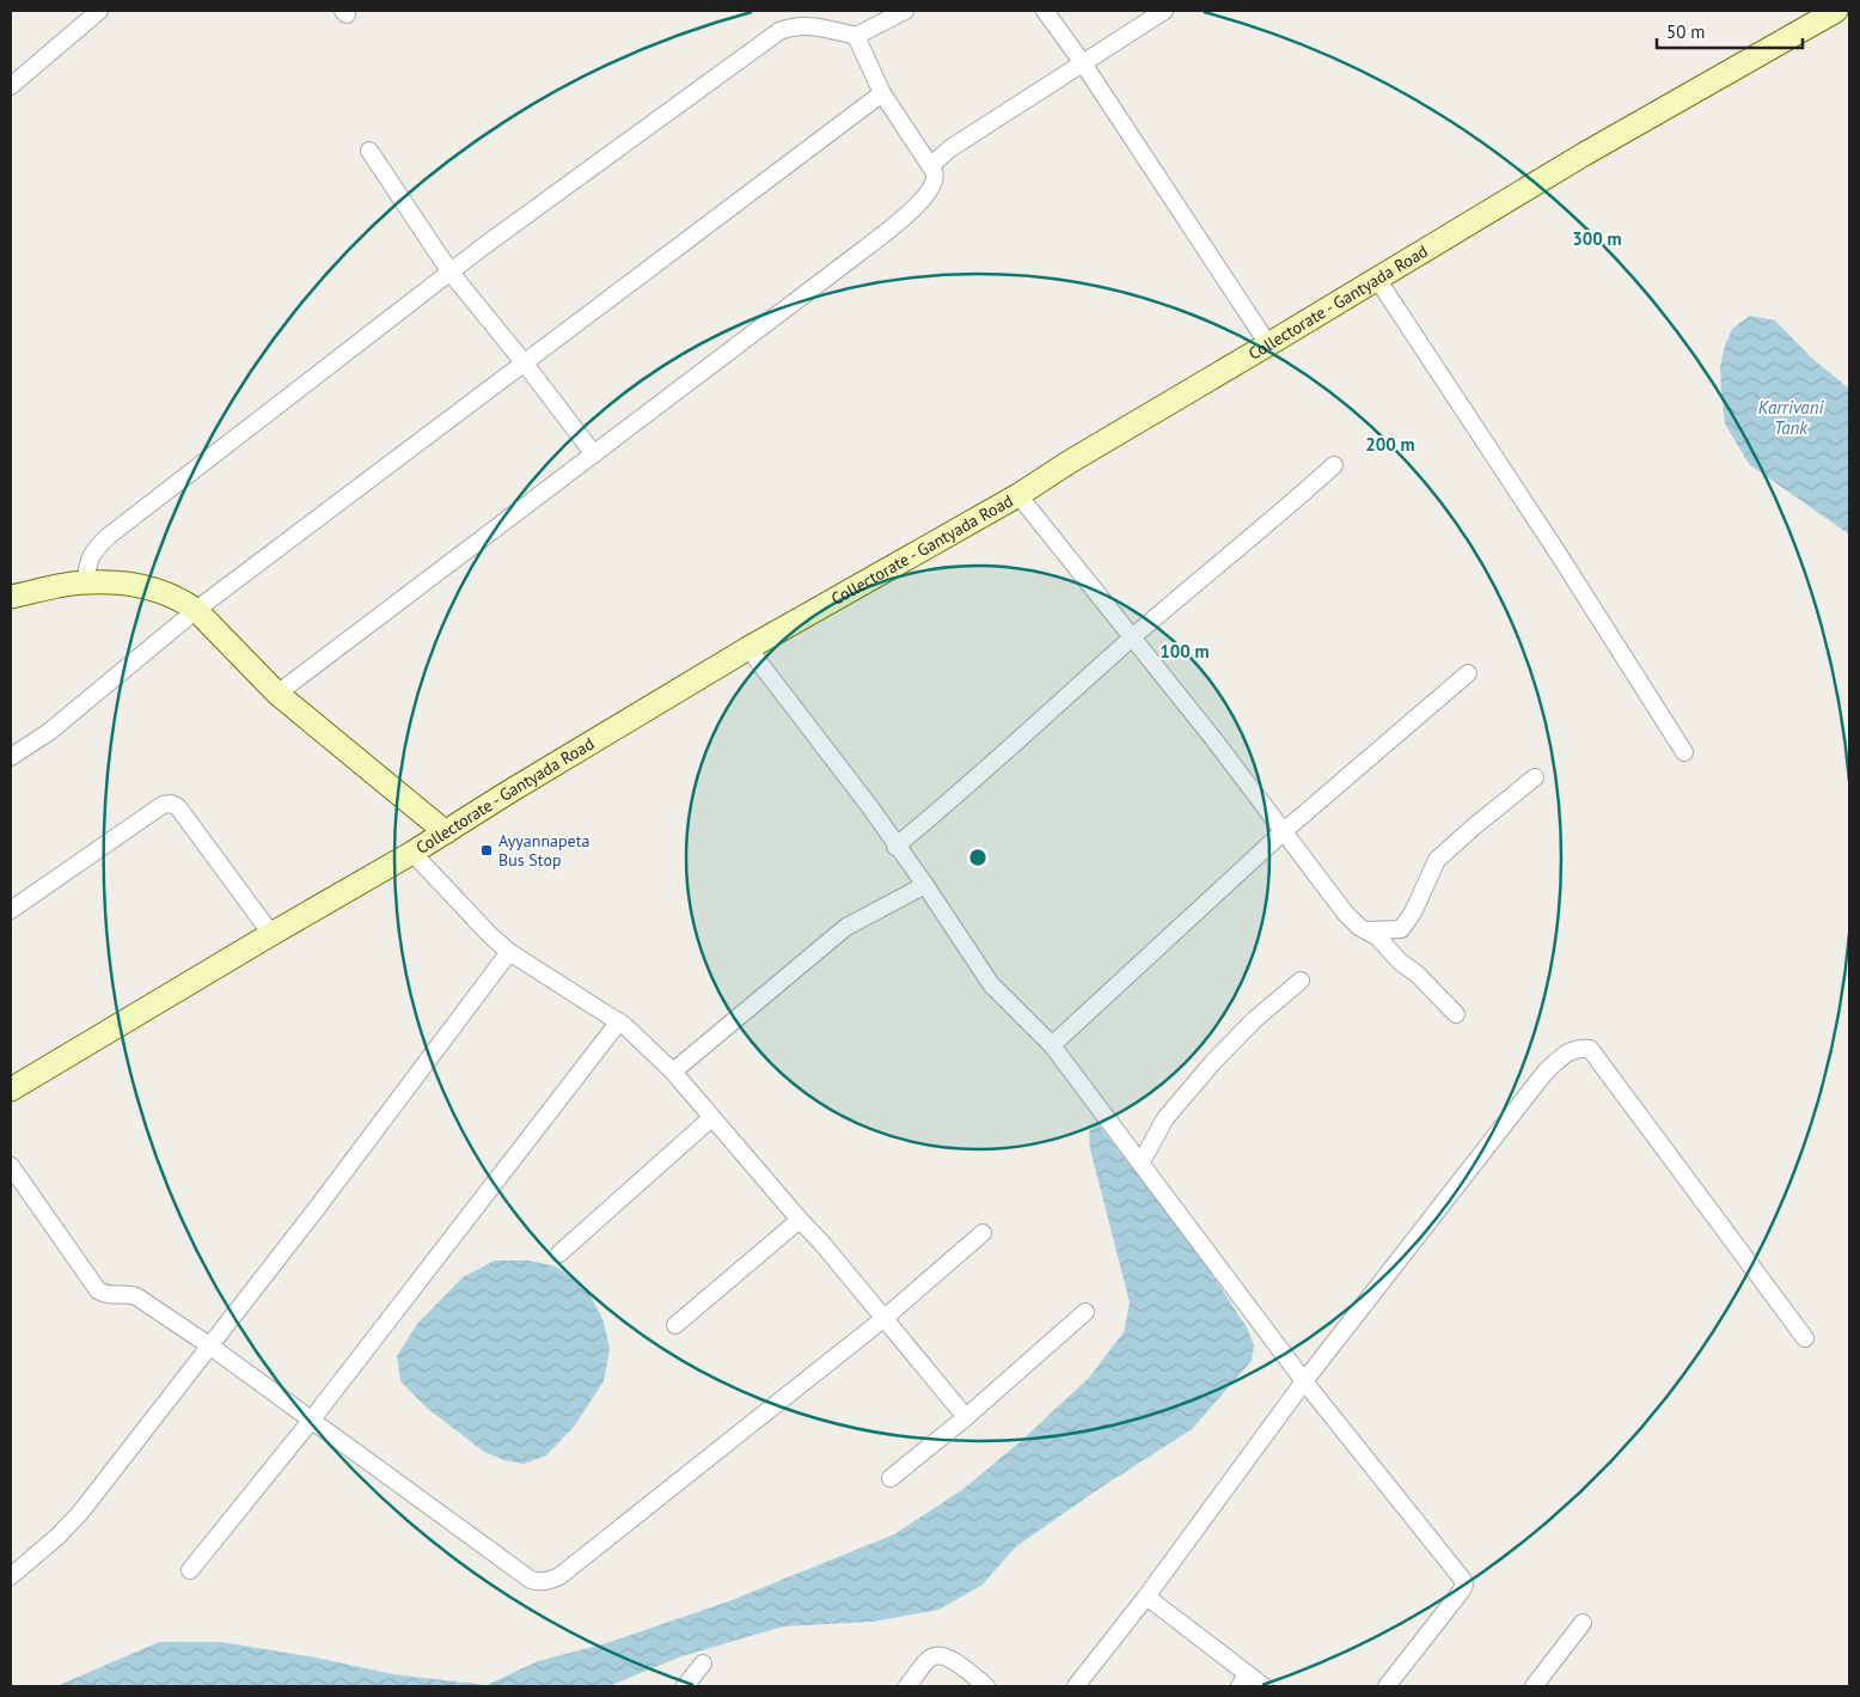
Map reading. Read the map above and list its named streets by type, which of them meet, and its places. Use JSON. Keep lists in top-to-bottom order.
{
  "streets": {
    "street": ["Collectorate - Gantyada Road"]
  },
  "water": ["Karrivani Tank"],
  "places": {
    "transit": ["Ayyannapeta Bus Stop"]
  },
  "scale_bar": "50 m",
  "rings": ["300 m", "200 m", "100 m"]
}
